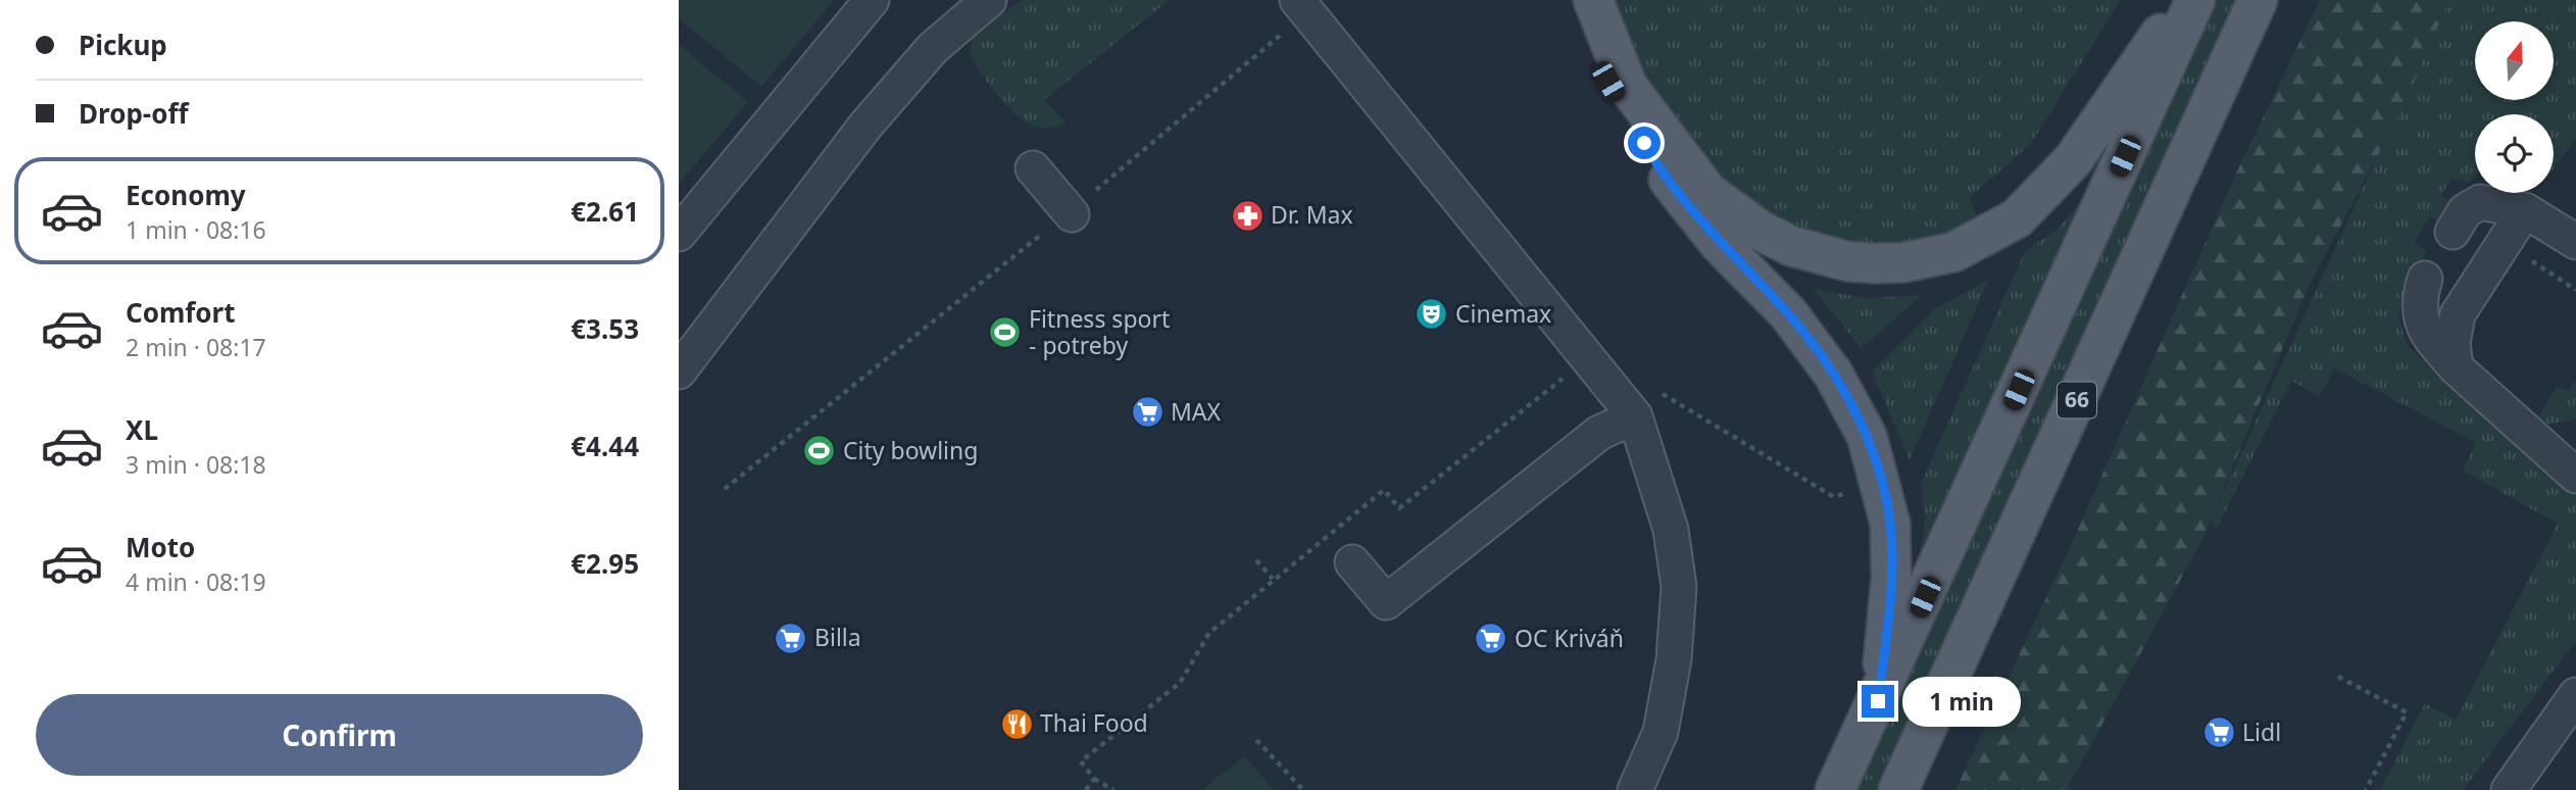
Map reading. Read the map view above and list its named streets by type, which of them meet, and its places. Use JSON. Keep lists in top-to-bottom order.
{
  "streets": {
    "main road": ["66"]
  },
  "places": {
    "pharmacy": ["Dr. Max"],
    "theatre": ["Cinemax"],
    "sports": ["Fitness sport - potreby", "City bowling"],
    "supermarket": [
      "MAX",
      "Billa",
      "OC Kriváň",
      "Lidl"
    ],
    "restaurant": ["Thai Food"]
  },
  "north": "top",
  "page": {
    "banner": ["Pickup", "Drop-off"],
    "list": [
      {
        "name": "Economy",
        "note": "1 min · 08:16",
        "value": "€2.61"
      },
      {
        "name": "Comfort",
        "note": "2 min · 08:17",
        "value": "€3.53"
      },
      {
        "name": "XL",
        "note": "3 min · 08:18",
        "value": "€4.44"
      },
      {
        "name": "Moto",
        "note": "4 min · 08:19",
        "value": "€2.95"
      }
    ],
    "bubble": "1 min",
    "buttons": "Confirm"
  }
}
